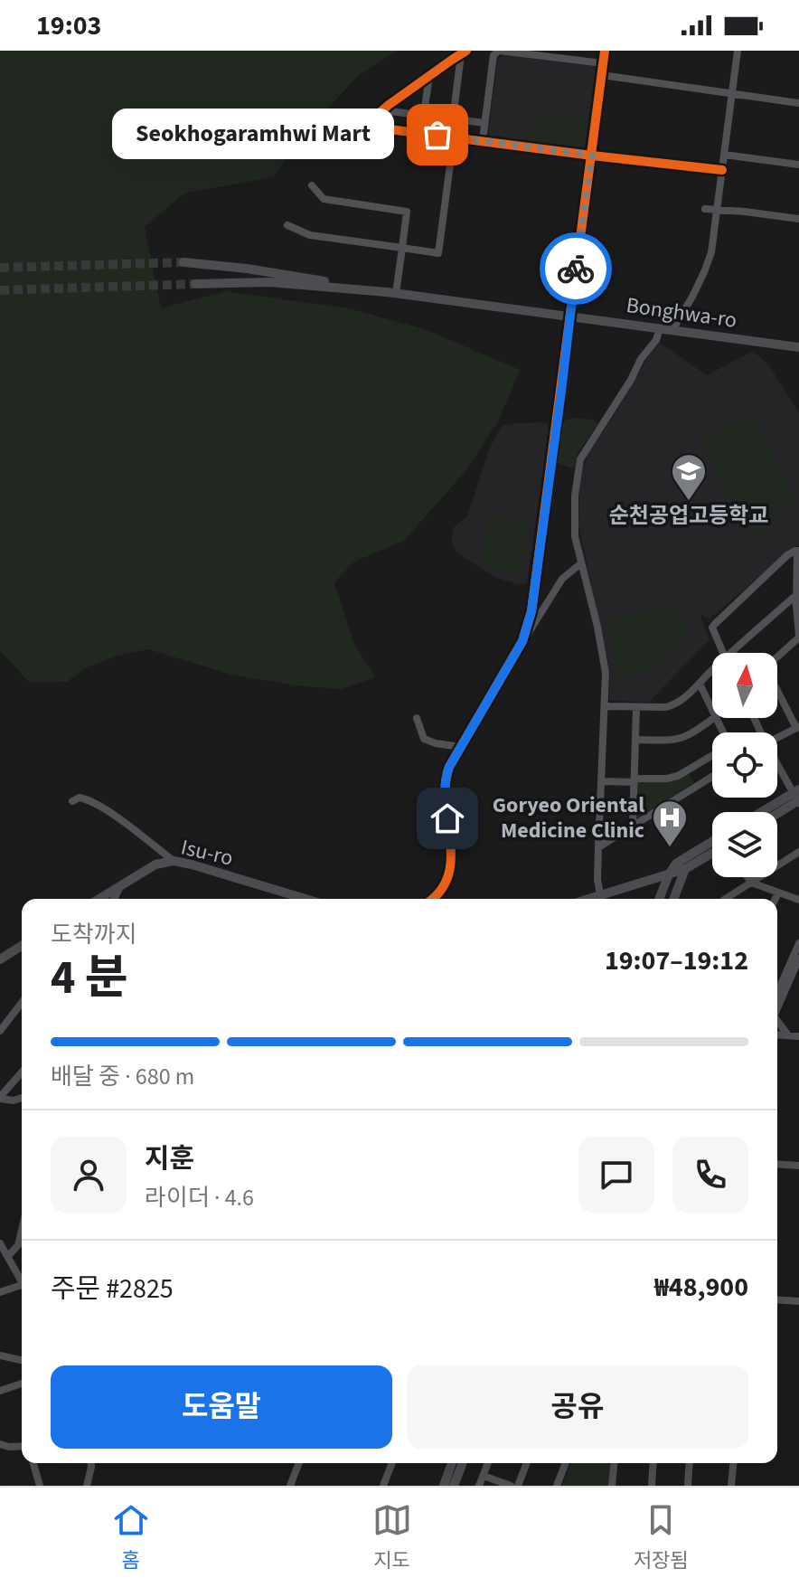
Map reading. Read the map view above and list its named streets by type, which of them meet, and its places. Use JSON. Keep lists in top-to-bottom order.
{
  "streets": {
    "main road": ["Bonghwa-ro", "Isu-ro"]
  },
  "places": {
    "other": ["Seokhogaramhwi Mart"],
    "school or university": ["순천공업고등학교"],
    "hospital": ["Goryeo Oriental Medicine Clinic"]
  },
  "north": "top",
  "page": {
    "status": "19:03",
    "bubble": "Seokhogaramhwi Mart",
    "heading": ["4 분", "도착까지", "19:07–19:12"],
    "panel": [
      "지훈",
      "라이더 · 4.6",
      "주문 #2825",
      "₩48,900"
    ],
    "bar": "배달 중 · 680 m",
    "buttons": ["도움말", "공유"],
    "tabs": ["홈", "지도", "저장됨"]
  }
}
